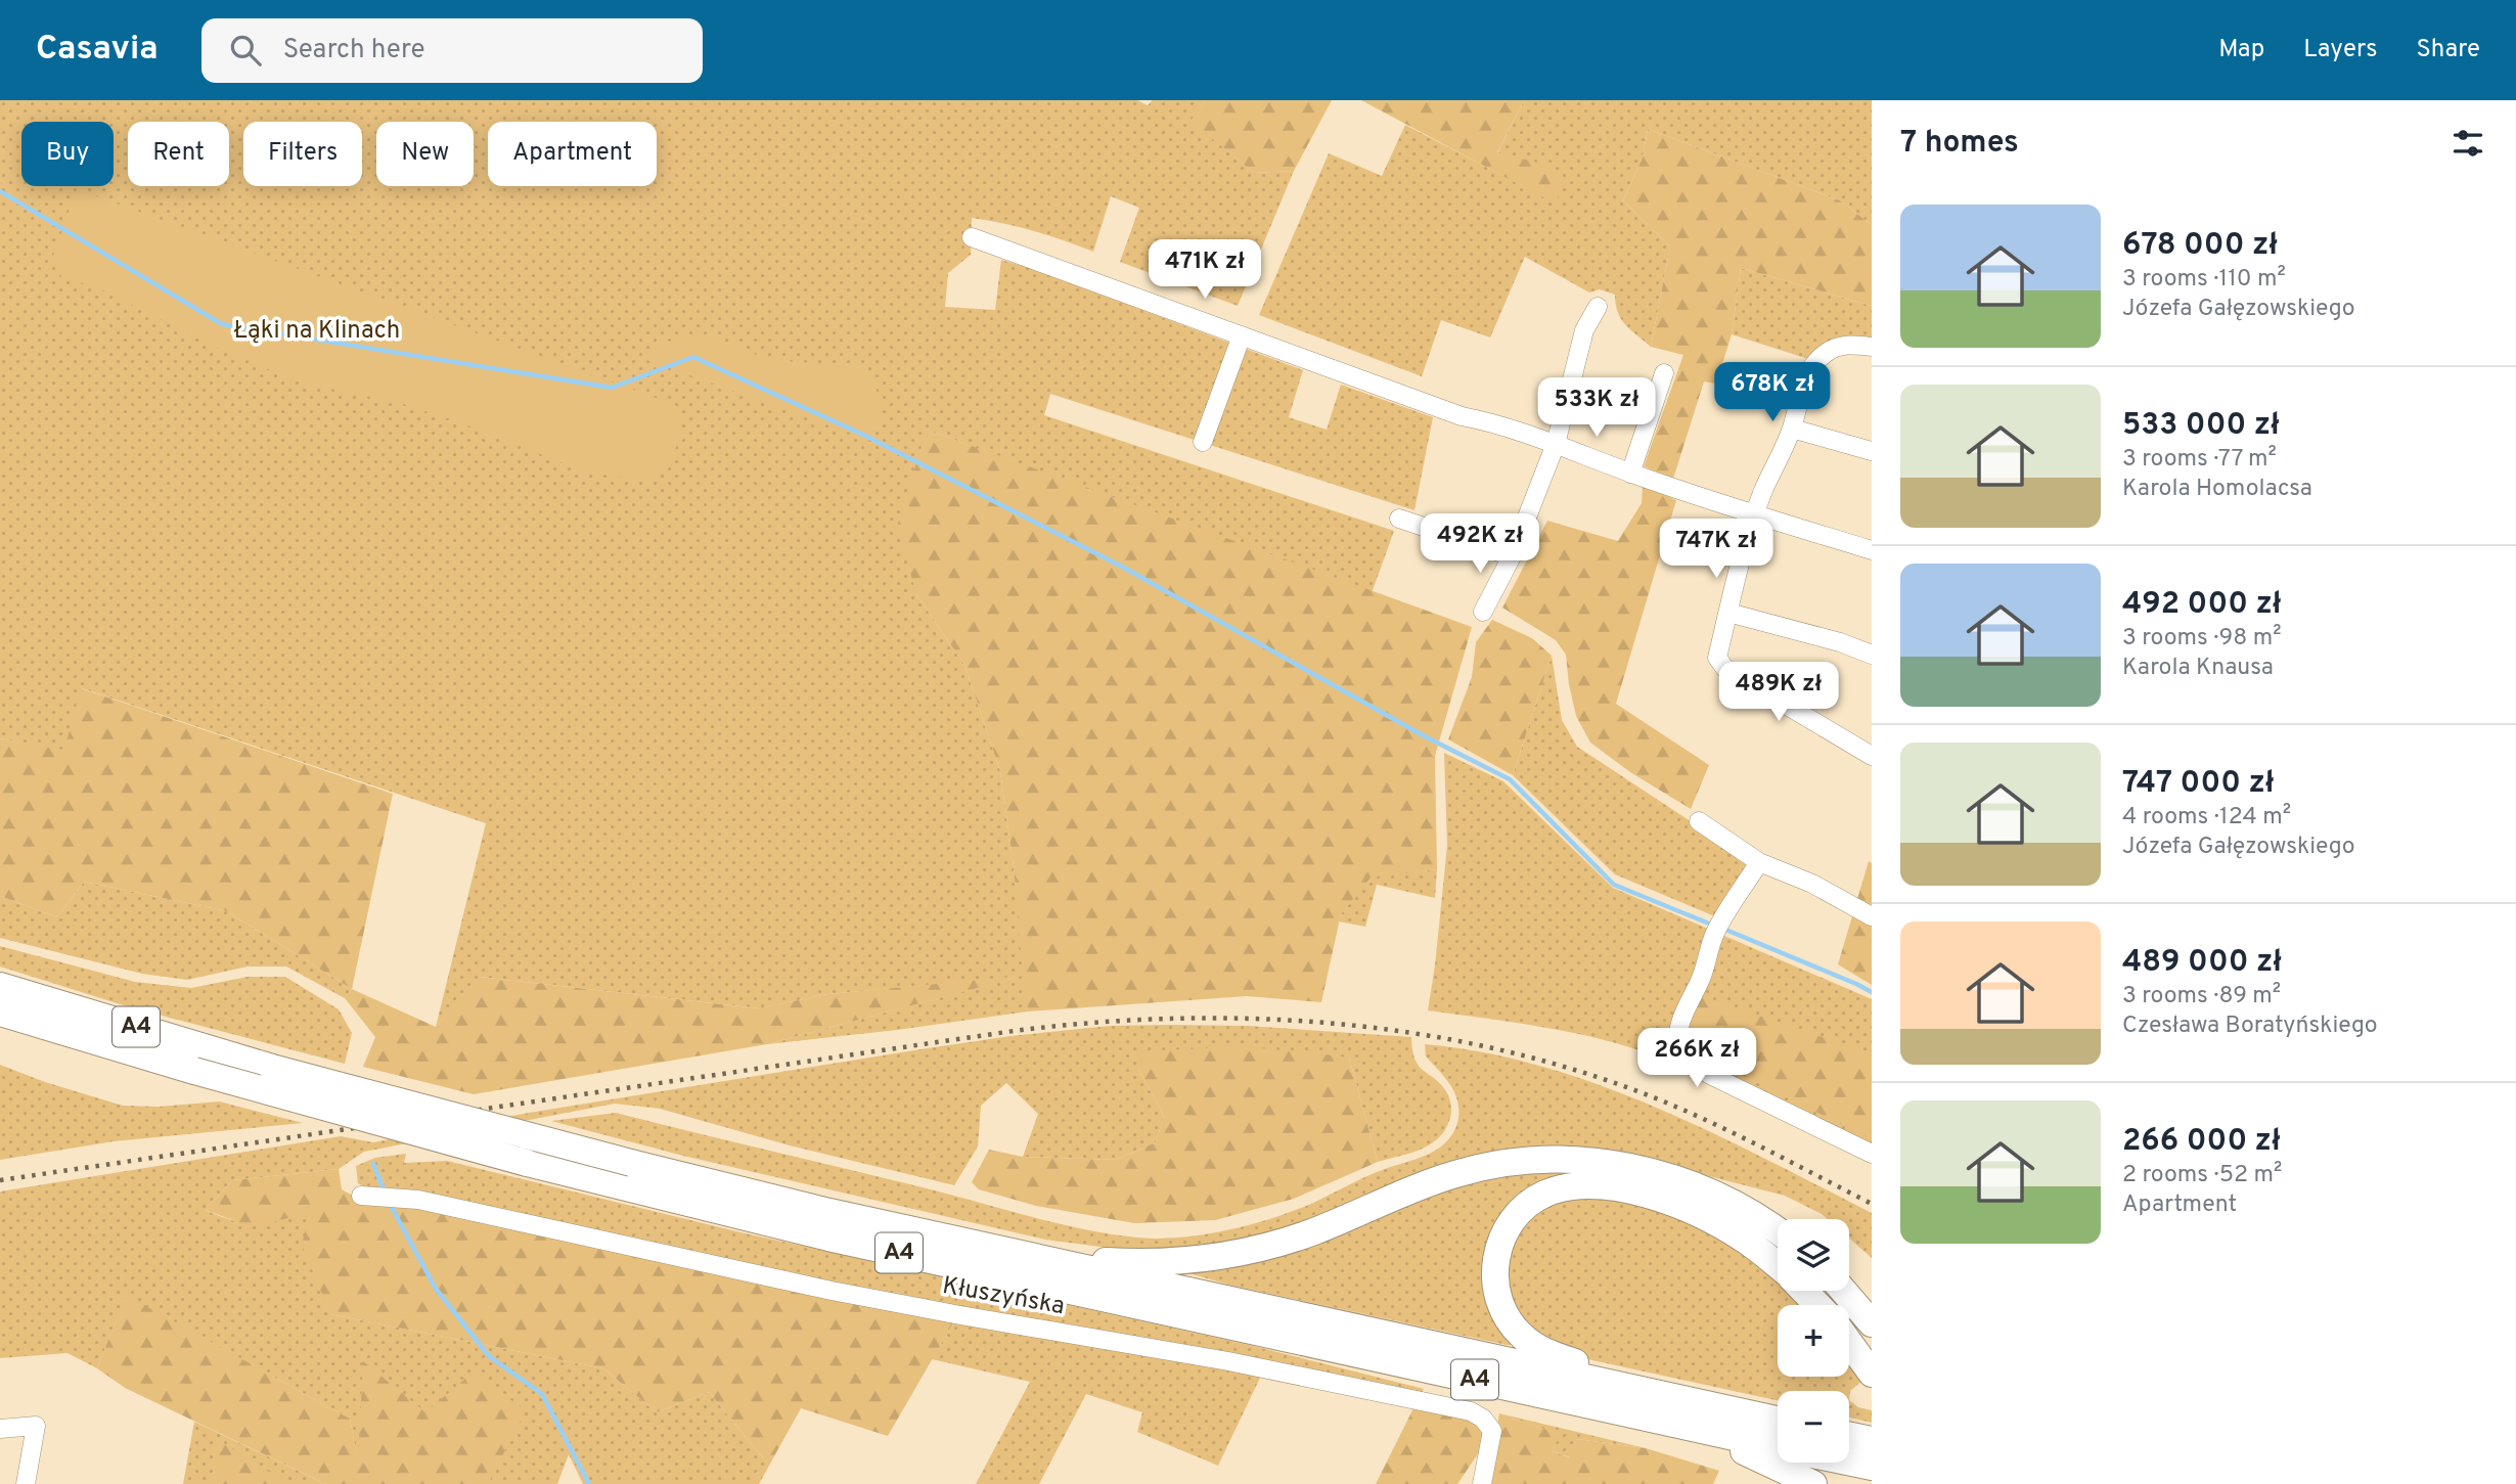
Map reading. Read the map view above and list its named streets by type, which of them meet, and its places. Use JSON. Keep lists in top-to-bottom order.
{
  "streets": {
    "highway": ["A4"],
    "street": ["Kłuszyńska"]
  },
  "parks": ["Łąki na Klinach"],
  "page": {
    "header": "Casavia",
    "search": "Search here",
    "nav": ["Map", "Layers", "Share"],
    "heading": "7 homes",
    "chip": [
      "Buy",
      "Rent",
      "Filters",
      "New",
      "Apartment"
    ],
    "list": [
      {
        "name": "678 000 zł",
        "note": "3 rooms · 110 m² · Józefa Gałęzowskiego"
      },
      {
        "name": "533 000 zł",
        "note": "3 rooms · 77 m² · Karola Homolacsa"
      },
      {
        "name": "492 000 zł",
        "note": "3 rooms · 98 m² · Karola Knausa"
      },
      {
        "name": "747 000 zł",
        "note": "4 rooms · 124 m² · Józefa Gałęzowskiego"
      },
      {
        "name": "489 000 zł",
        "note": "3 rooms · 89 m² · Czesława Boratyńskiego"
      },
      {
        "name": "266 000 zł",
        "note": "2 rooms · 52 m² · Apartment"
      }
    ],
    "price": [
      "471K zł",
      "678K zł",
      "533K zł",
      "492K zł",
      "747K zł",
      "489K zł",
      "266K zł"
    ],
    "map_buttons": ["+", "−"]
  }
}
